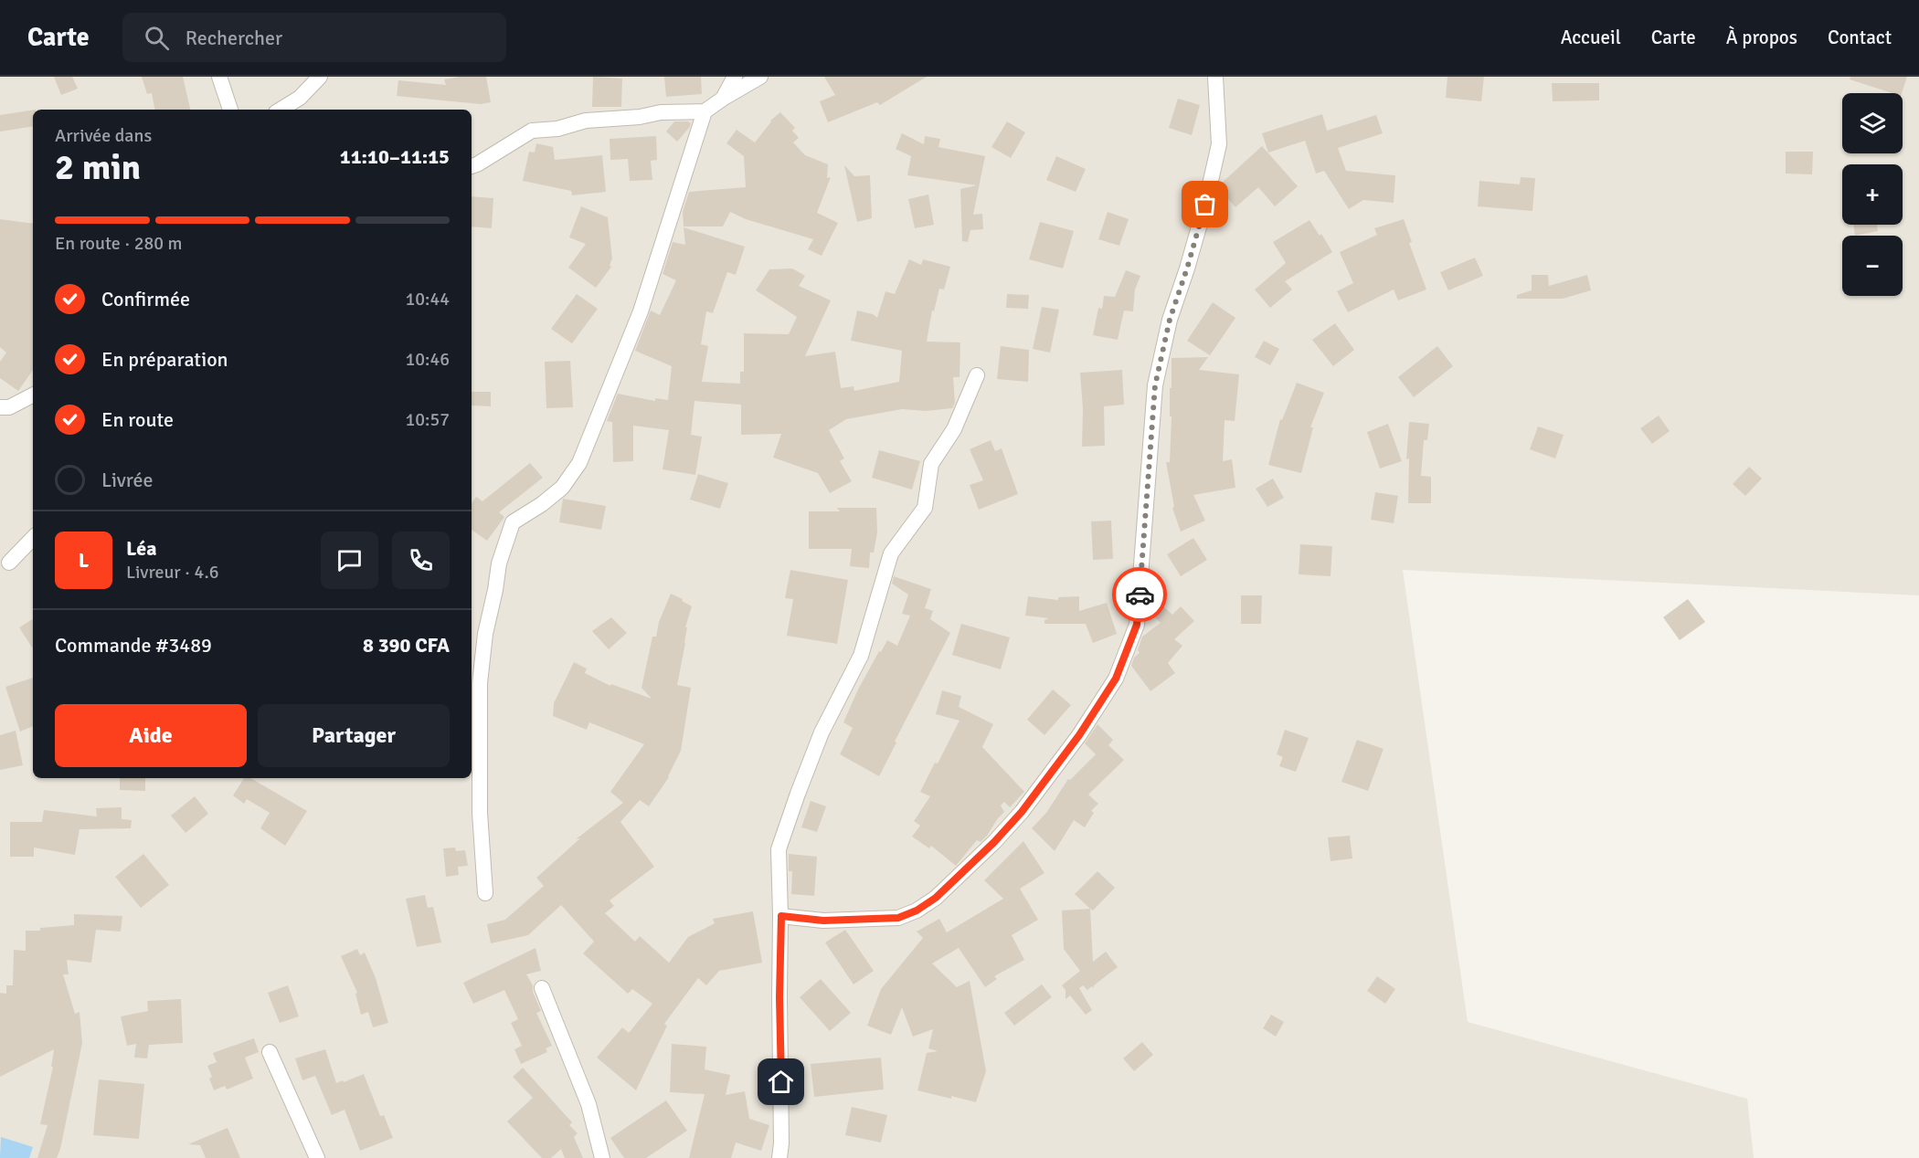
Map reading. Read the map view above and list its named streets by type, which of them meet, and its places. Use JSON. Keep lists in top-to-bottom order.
{
  "page": {
    "header": "Carte",
    "search": "Rechercher",
    "nav": [
      "Accueil",
      "Carte",
      "À propos",
      "Contact"
    ],
    "map_buttons": ["+", "−"],
    "heading": ["2 min", "Arrivée dans", "11:10–11:15"],
    "panel": [
      "Léa",
      "Livreur · 4.6",
      "Commande #3489",
      "8 390 CFA"
    ],
    "bar": "En route · 280 m",
    "list": [
      ["Confirmée", "10:44"],
      ["En préparation", "10:46"],
      ["En route", "10:57"],
      "Livrée"
    ],
    "round": "L",
    "buttons": ["Aide", "Partager"]
  }
}
